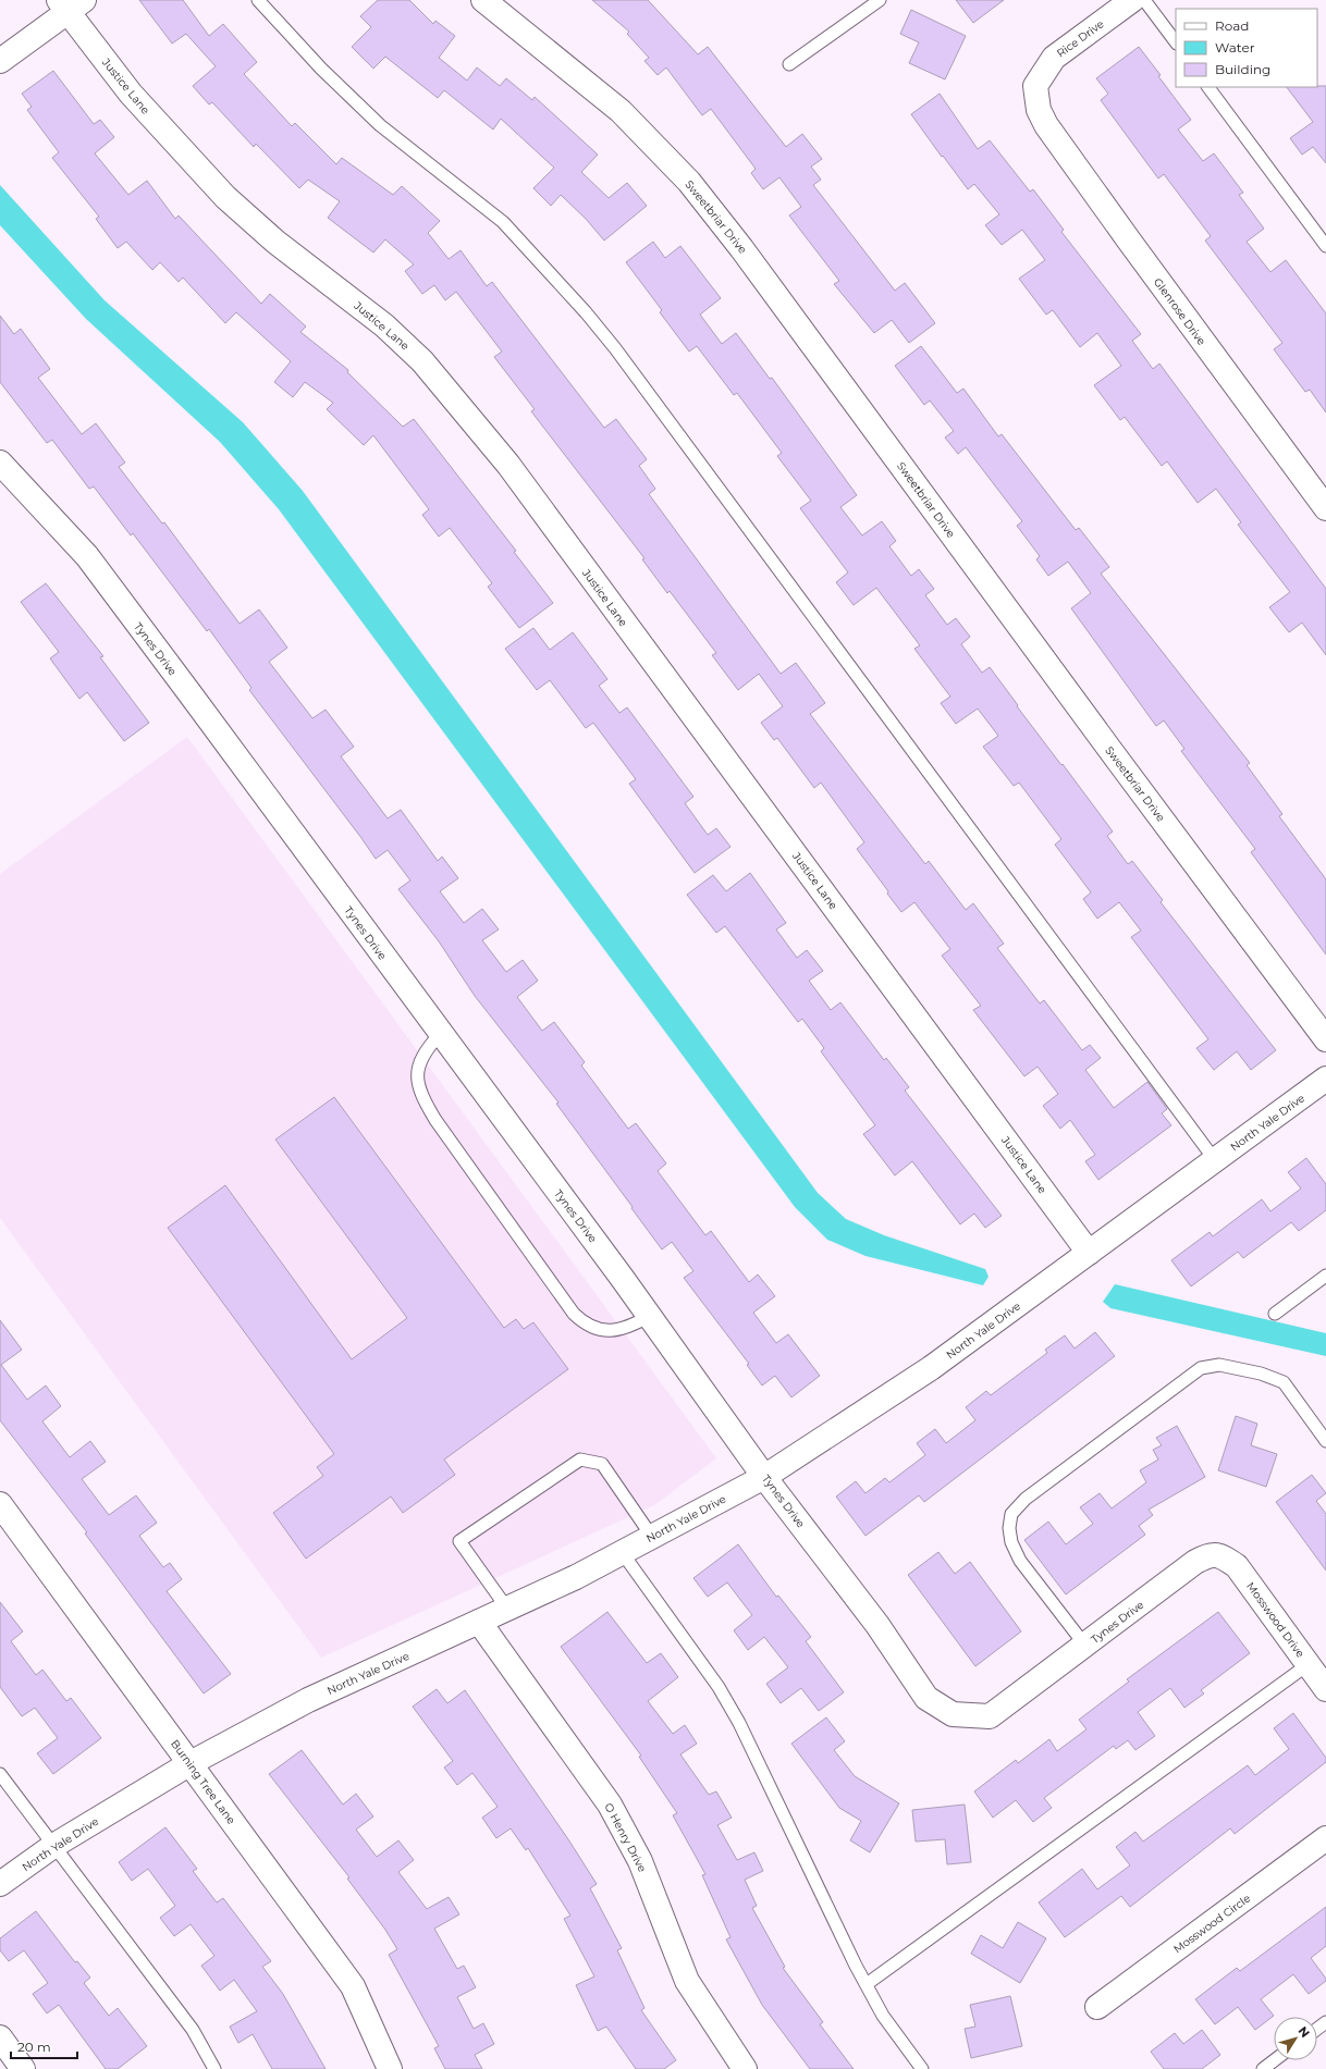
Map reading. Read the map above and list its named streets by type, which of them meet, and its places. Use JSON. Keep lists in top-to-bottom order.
{
  "streets": {
    "street": [
      "Rice Drive",
      "Justice Lane",
      "Sweetbriar Drive",
      "Glenrose Drive",
      "Tynes Drive",
      "North Yale Drive",
      "Mosswood Drive",
      "Burning Tree Lane",
      "O Henry Drive",
      "Mosswood Circle"
    ]
  },
  "crossings": [
    ["Rice Drive", "Glenrose Drive"],
    ["Justice Lane", "North Yale Drive"],
    ["Tynes Drive", "North Yale Drive"],
    ["Tynes Drive", "Mosswood Drive"],
    ["North Yale Drive", "Burning Tree Lane"],
    ["North Yale Drive", "O Henry Drive"]
  ],
  "legend": ["Road", "Water", "Building"],
  "scale_bar": "20 m",
  "north": "top right"
}
